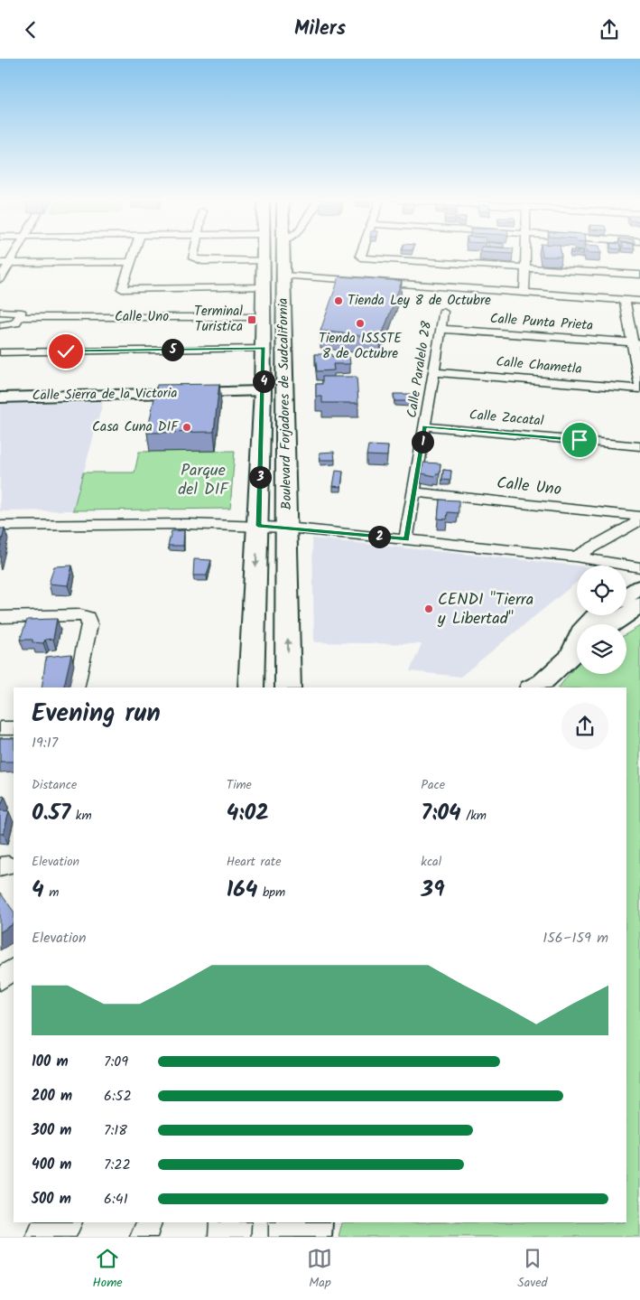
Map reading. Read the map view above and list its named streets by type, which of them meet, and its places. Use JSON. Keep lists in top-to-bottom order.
{
  "streets": {
    "main road": ["Boulevard Forjadores de Sudcalifornia"],
    "street": [
      "Calle Uno",
      "Calle Punta Prieta",
      "Calle Chametla",
      "Calle Paralelo 28",
      "Calle Sierra de la Victoria",
      "Calle Zacatal"
    ]
  },
  "crossings": [
    ["Calle Uno", "Calle Paralelo 28"],
    ["Calle Uno", "Boulevard Forjadores de Sudcalifornia"],
    ["Calle Punta Prieta", "Calle Paralelo 28"],
    ["Calle Chametla", "Calle Paralelo 28"],
    ["Calle Paralelo 28", "Calle Zacatal"],
    ["Calle Sierra de la Victoria", "Boulevard Forjadores de Sudcalifornia"]
  ],
  "parks": ["Parque del DIF"],
  "places": {
    "other": [
      "Tienda Ley 8 de Octubre",
      "Tienda ISSSTE 8 de Octubre",
      "Casa Cuna DIF",
      "CENDI \"Tierra y Libertad\""
    ],
    "transit": ["Terminal Turistica"]
  },
  "page": {
    "header": "Milers",
    "pins": [
      "5",
      "4",
      "1",
      "3",
      "2"
    ],
    "heading": ["Evening run", "19:17"],
    "stats": [
      ["Distance", "0.57 km"],
      ["Time", "4:02"],
      ["Pace", "7:04 /km"],
      ["Elevation", "4 m"],
      ["Heart rate", "164 bpm"],
      ["kcal", "39"]
    ],
    "chart": ["Elevation", "156–159 m"],
    "list": [
      {
        "name": "100 m",
        "note": "7:09"
      },
      {
        "name": "200 m",
        "note": "6:52"
      },
      {
        "name": "300 m",
        "note": "7:18"
      },
      {
        "name": "400 m",
        "note": "7:22"
      },
      {
        "name": "500 m",
        "note": "6:41"
      }
    ],
    "tabs": ["Home", "Map", "Saved"]
  }
}
